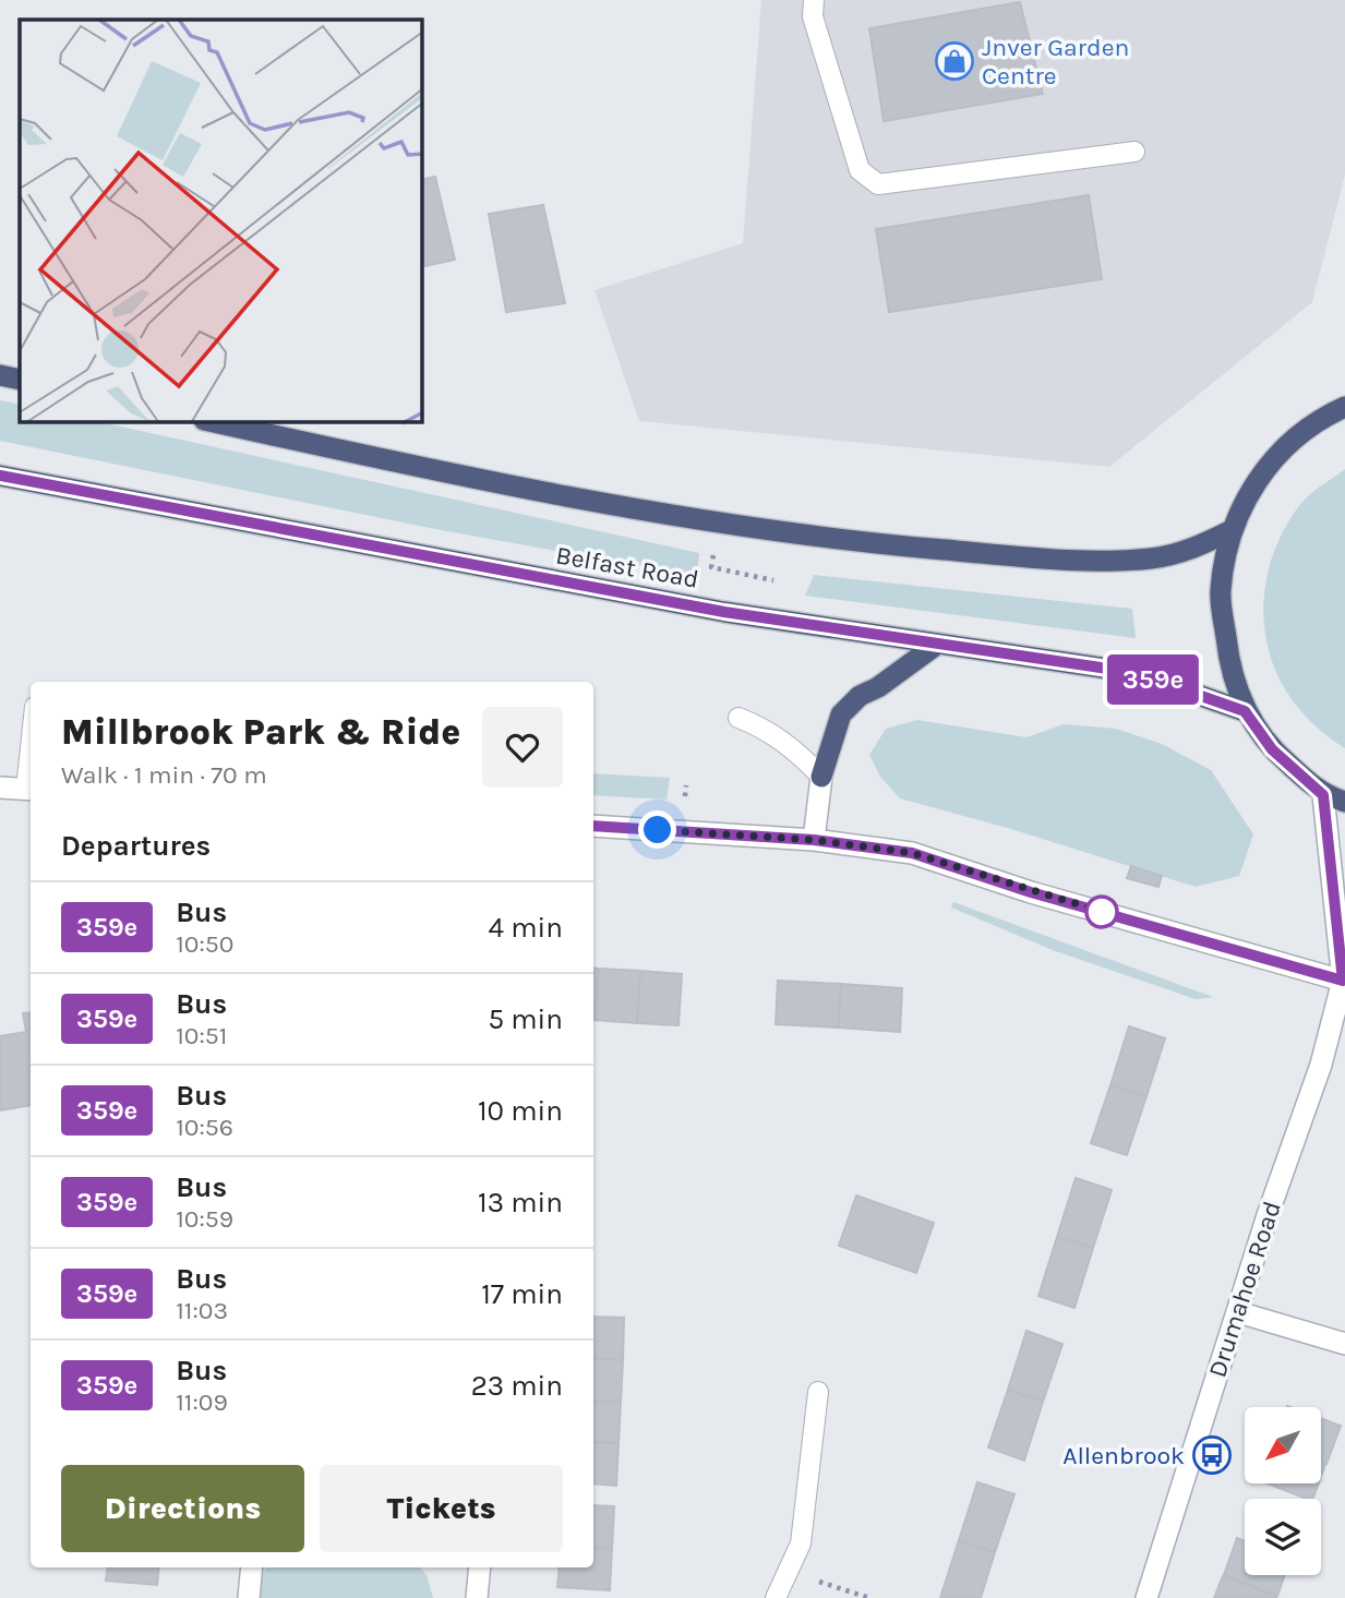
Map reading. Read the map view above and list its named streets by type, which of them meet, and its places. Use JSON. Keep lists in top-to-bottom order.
{
  "streets": {
    "highway": ["Belfast Road"],
    "street": ["Drumahoe Road"]
  },
  "places": {
    "shop": ["Jnver Garden Centre"],
    "bus stop": ["Allenbrook"]
  },
  "lines": ["bus line 359e"],
  "north": "bottom left",
  "page": {
    "on_map": "359e",
    "heading": [
      ["Millbrook Park & Ride", "Walk · 1 min · 70 m"],
      "Departures"
    ],
    "list": [
      {
        "mark": "359e",
        "name": "Bus",
        "note": "10:50",
        "value": "4 min"
      },
      {
        "mark": "359e",
        "name": "Bus",
        "note": "10:51",
        "value": "5 min"
      },
      {
        "mark": "359e",
        "name": "Bus",
        "note": "10:56",
        "value": "10 min"
      },
      {
        "mark": "359e",
        "name": "Bus",
        "note": "10:59",
        "value": "13 min"
      },
      {
        "mark": "359e",
        "name": "Bus",
        "note": "11:03",
        "value": "17 min"
      },
      {
        "mark": "359e",
        "name": "Bus",
        "note": "11:09",
        "value": "23 min"
      }
    ],
    "buttons": ["Directions", "Tickets"]
  }
}
